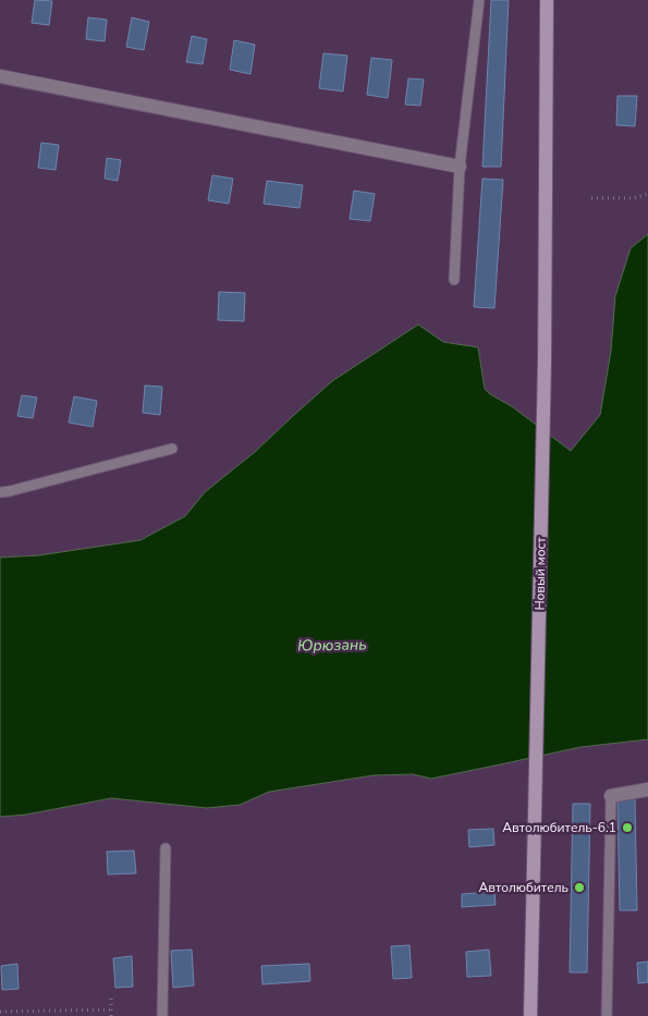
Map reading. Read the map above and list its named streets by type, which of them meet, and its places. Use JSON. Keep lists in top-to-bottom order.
{
  "streets": {
    "main road": ["Новый мост"]
  },
  "water": ["Юрюзань"],
  "places": ["Автолюбитель-6.1", "Автолюбитель"]
}
